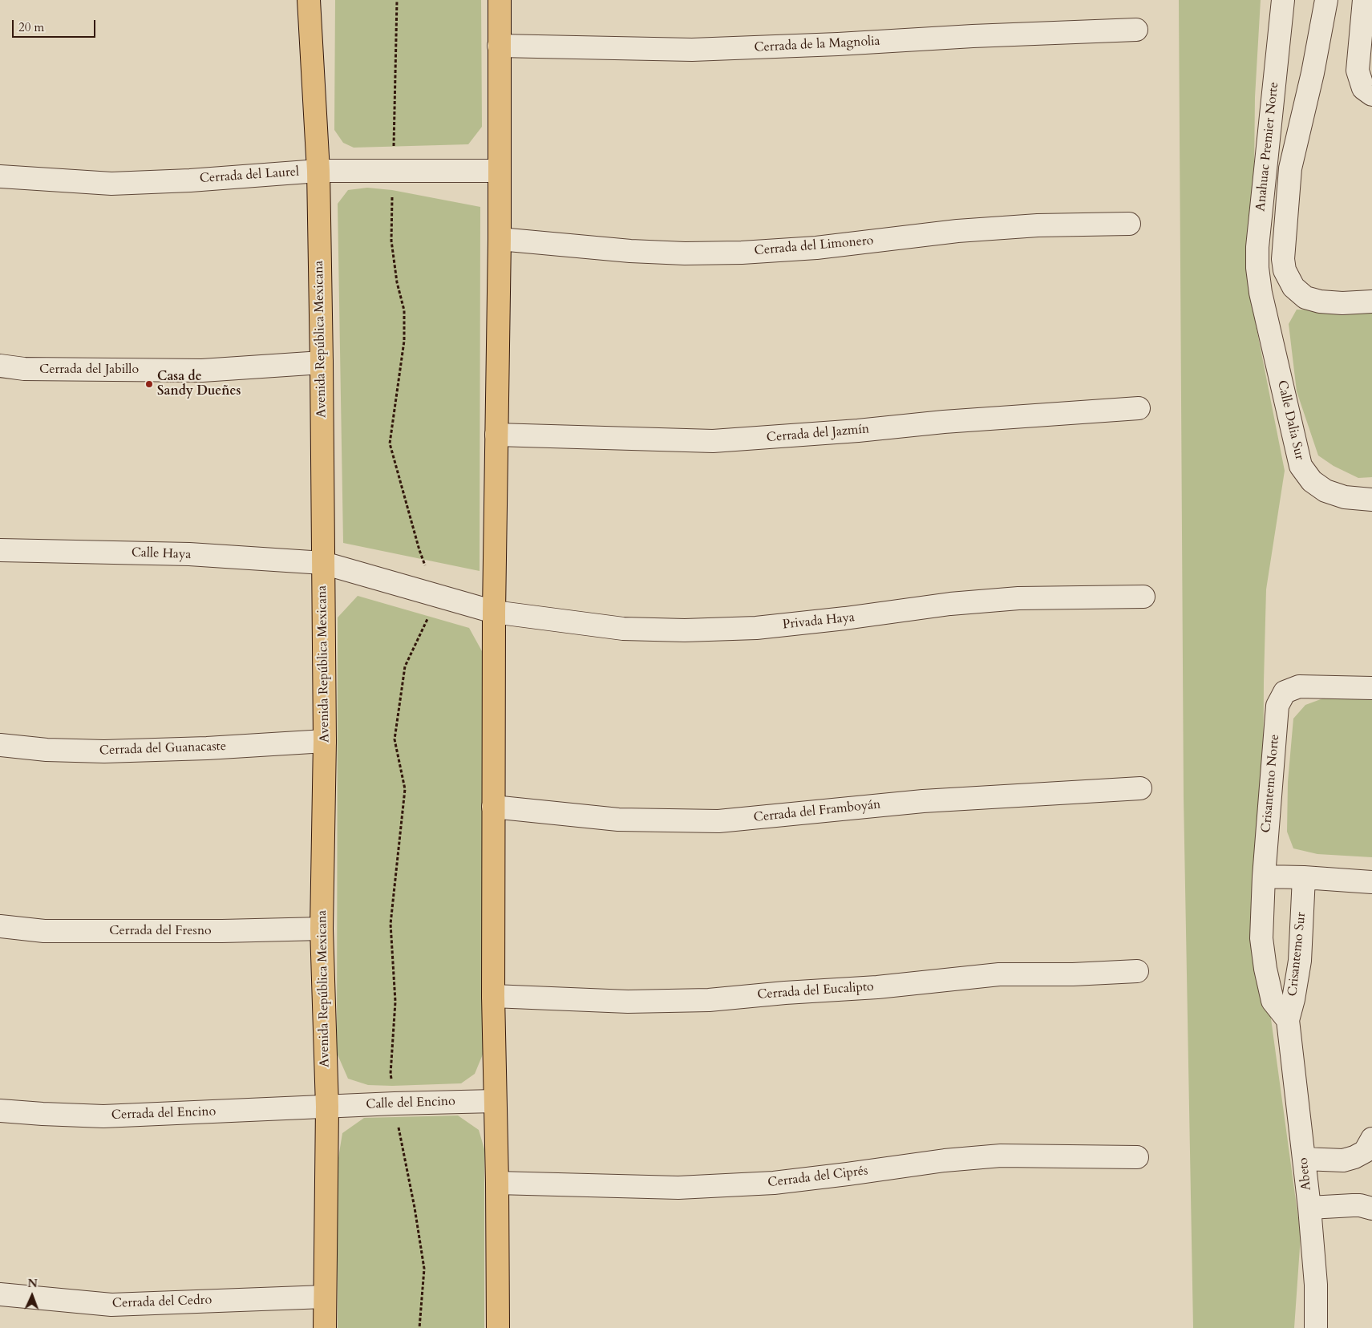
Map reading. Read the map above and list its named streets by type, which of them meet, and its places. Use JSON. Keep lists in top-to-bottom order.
{
  "streets": {
    "main road": ["Avenida República Mexicana"],
    "street": [
      "Cerrada de la Magnolia",
      "Anahuac Premier Norte",
      "Cerrada del Laurel",
      "Cerrada del Limonero",
      "Cerrada del Jabillo",
      "Calle Dalia Sur",
      "Cerrada del Jazmín",
      "Calle Haya",
      "Privada Haya",
      "Cerrada del Guanacaste",
      "Crisantemo Norte",
      "Cerrada del Framboyán",
      "Cerrada del Fresno",
      "Crisantemo Sur",
      "Cerrada del Eucalipto",
      "Calle del Encino",
      "Cerrada del Encino",
      "Abeto",
      "Cerrada del Ciprés",
      "Cerrada del Cedro"
    ]
  },
  "crossings": [
    ["Anahuac Premier Norte", "Calle Dalia Sur"],
    ["Cerrada del Laurel", "Avenida República Mexicana"],
    ["Avenida República Mexicana", "Cerrada del Jabillo"],
    ["Avenida República Mexicana", "Calle Haya"],
    ["Avenida República Mexicana", "Cerrada del Guanacaste"],
    ["Avenida República Mexicana", "Cerrada del Fresno"],
    ["Avenida República Mexicana", "Calle del Encino"],
    ["Avenida República Mexicana", "Cerrada del Encino"],
    ["Avenida República Mexicana", "Cerrada del Cedro"],
    ["Calle Haya", "Privada Haya"],
    ["Crisantemo Norte", "Crisantemo Sur"],
    ["Crisantemo Sur", "Abeto"],
    ["Calle del Encino", "Cerrada del Encino"]
  ],
  "places": ["Casa de Sandy Dueñes"],
  "scale_bar": "20 m",
  "north": "top"
}
